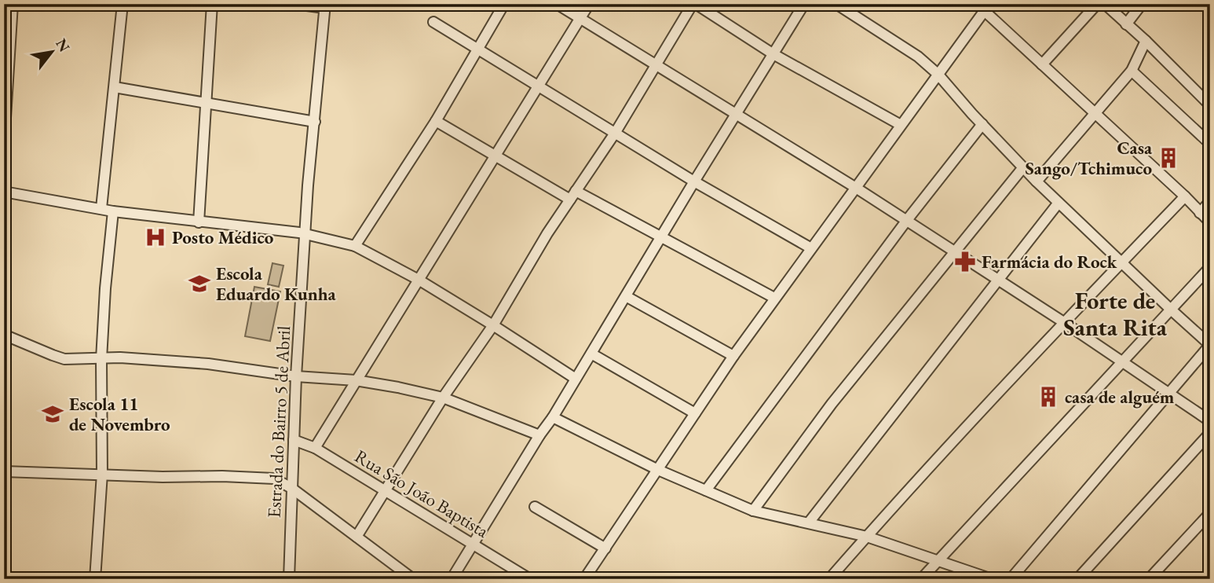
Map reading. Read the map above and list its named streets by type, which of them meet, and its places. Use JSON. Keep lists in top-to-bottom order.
{
  "streets": {
    "street": ["Estrada do Bairro 5 de Abril", "Rua São João Baptista"]
  },
  "crossings": [
    ["Estrada do Bairro 5 de Abril", "Rua São João Baptista"]
  ],
  "districts": ["Forte de Santa Rita"],
  "places": {
    "building": ["Casa Sango/Tchimuco", "casa de alguém"],
    "hospital": ["Posto Médico"],
    "pharmacy": ["Farmácia do Rock"],
    "school or university": ["Escola Eduardo Kunha", "Escola 11 de Novembro"]
  },
  "north": "top right"
}
